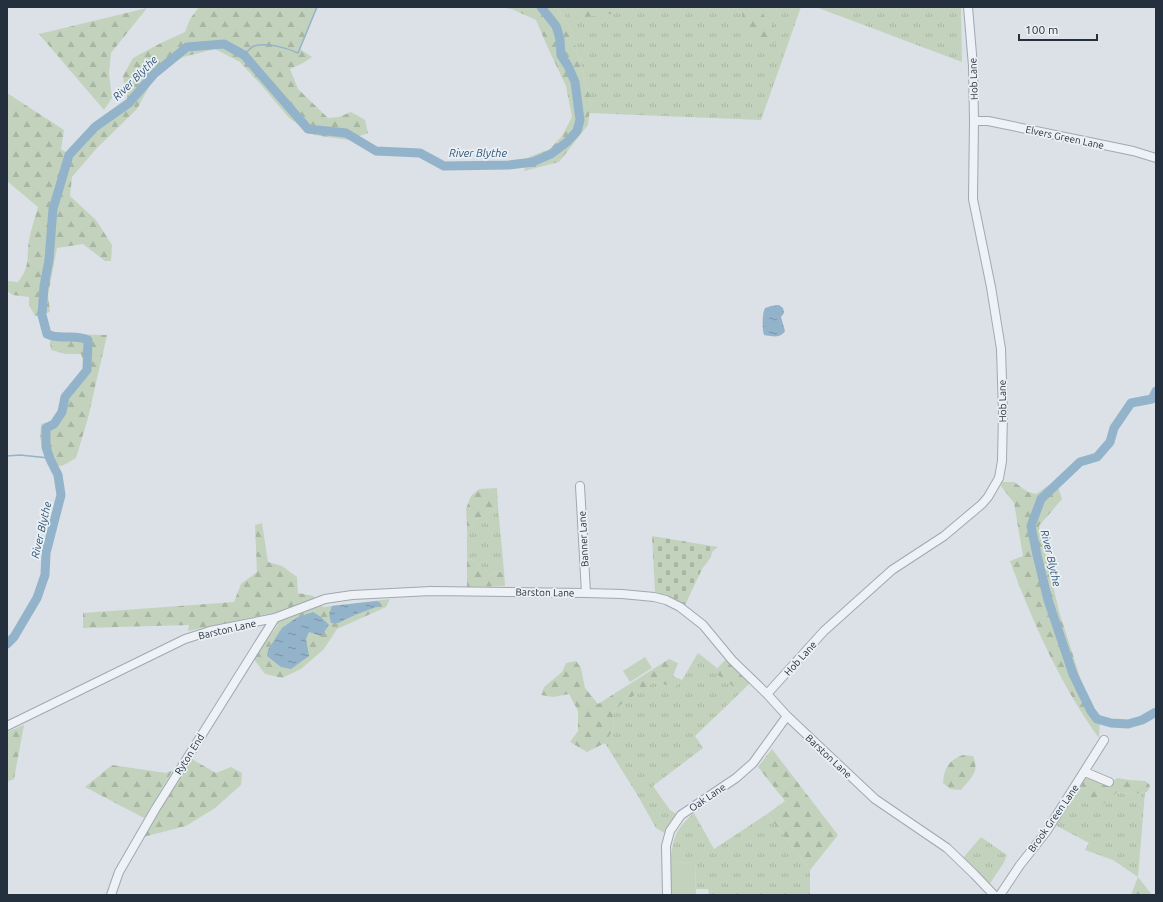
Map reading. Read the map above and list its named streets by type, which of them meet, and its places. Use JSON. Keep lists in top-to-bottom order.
{
  "streets": {
    "street": [
      "Hob Lane",
      "Elvers Green Lane",
      "Banner Lane",
      "Barston Lane",
      "Ryton End",
      "Oak Lane",
      "Brook Green Lane"
    ]
  },
  "crossings": [
    ["Hob Lane", "Elvers Green Lane"],
    ["Hob Lane", "Barston Lane"],
    ["Banner Lane", "Barston Lane"],
    ["Barston Lane", "Ryton End"],
    ["Barston Lane", "Oak Lane"]
  ],
  "water": ["River Blythe"],
  "scale_bar": "100 m"
}
